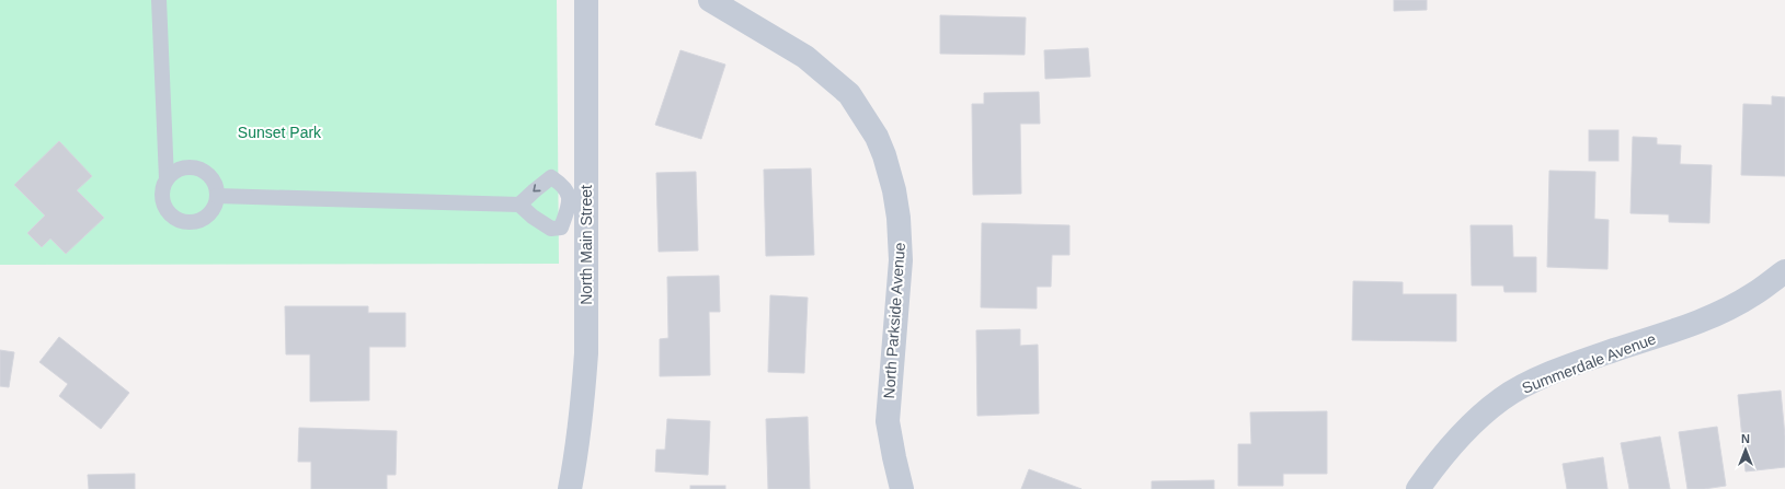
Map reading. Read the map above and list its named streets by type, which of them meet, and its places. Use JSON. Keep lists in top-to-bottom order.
{
  "streets": {
    "street": ["North Main Street", "North Parkside Avenue", "Summerdale Avenue"]
  },
  "parks": ["Sunset Park"],
  "north": "top"
}
